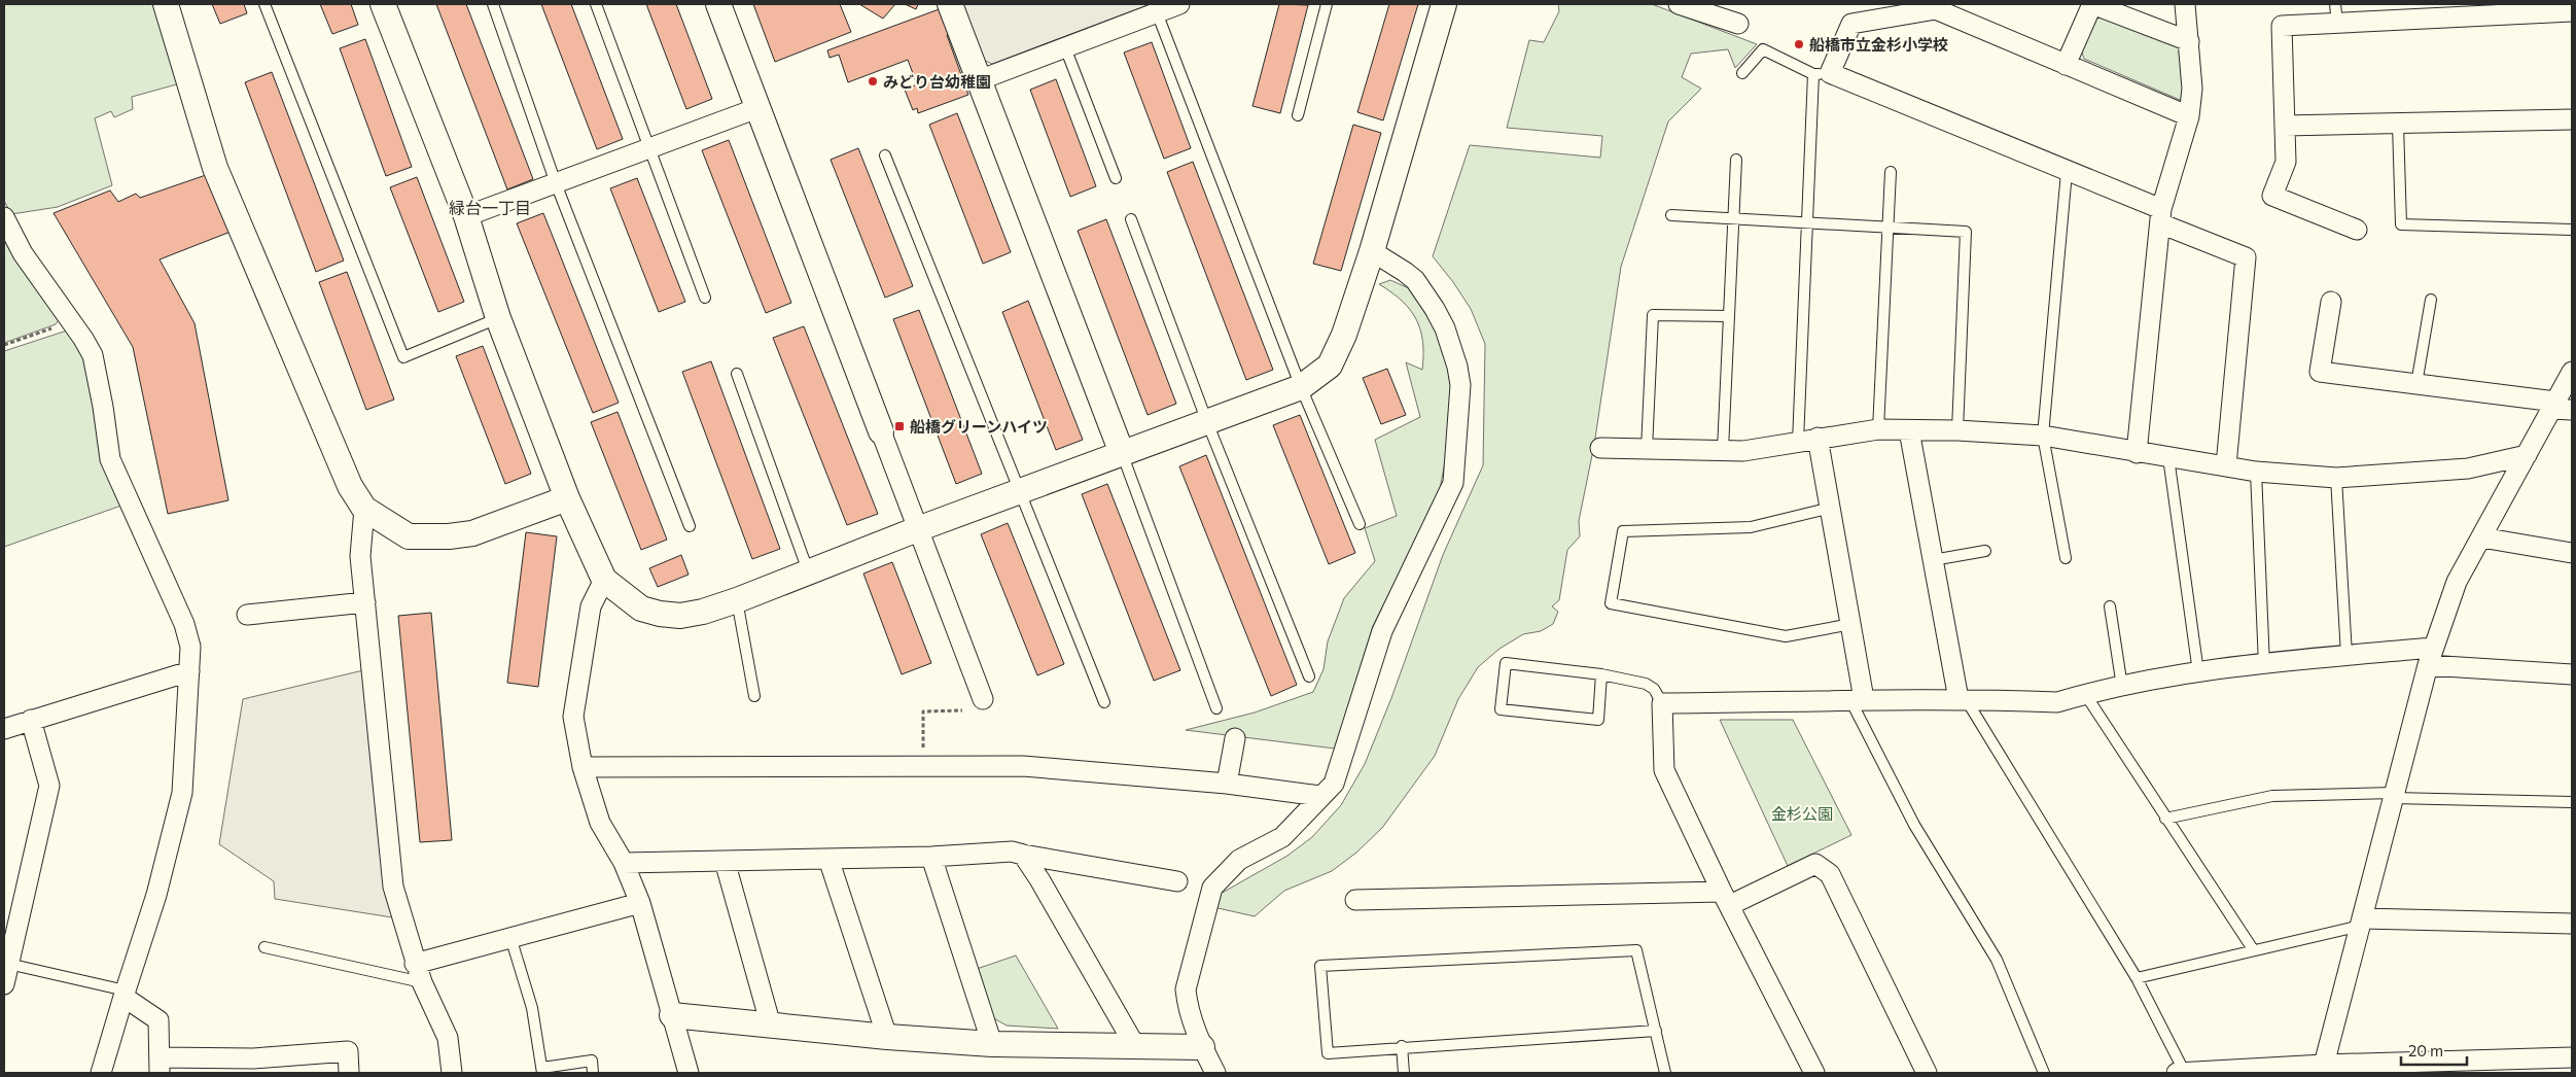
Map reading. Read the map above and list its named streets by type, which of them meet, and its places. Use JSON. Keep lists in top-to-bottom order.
{
  "districts": ["緑台一丁目"],
  "parks": ["金杉公園"],
  "places": {
    "other": ["船橋市立金杉小学校", "みどり台幼稚園"],
    "transit": ["船橋グリーンハイツ"]
  },
  "scale_bar": "20 m"
}
